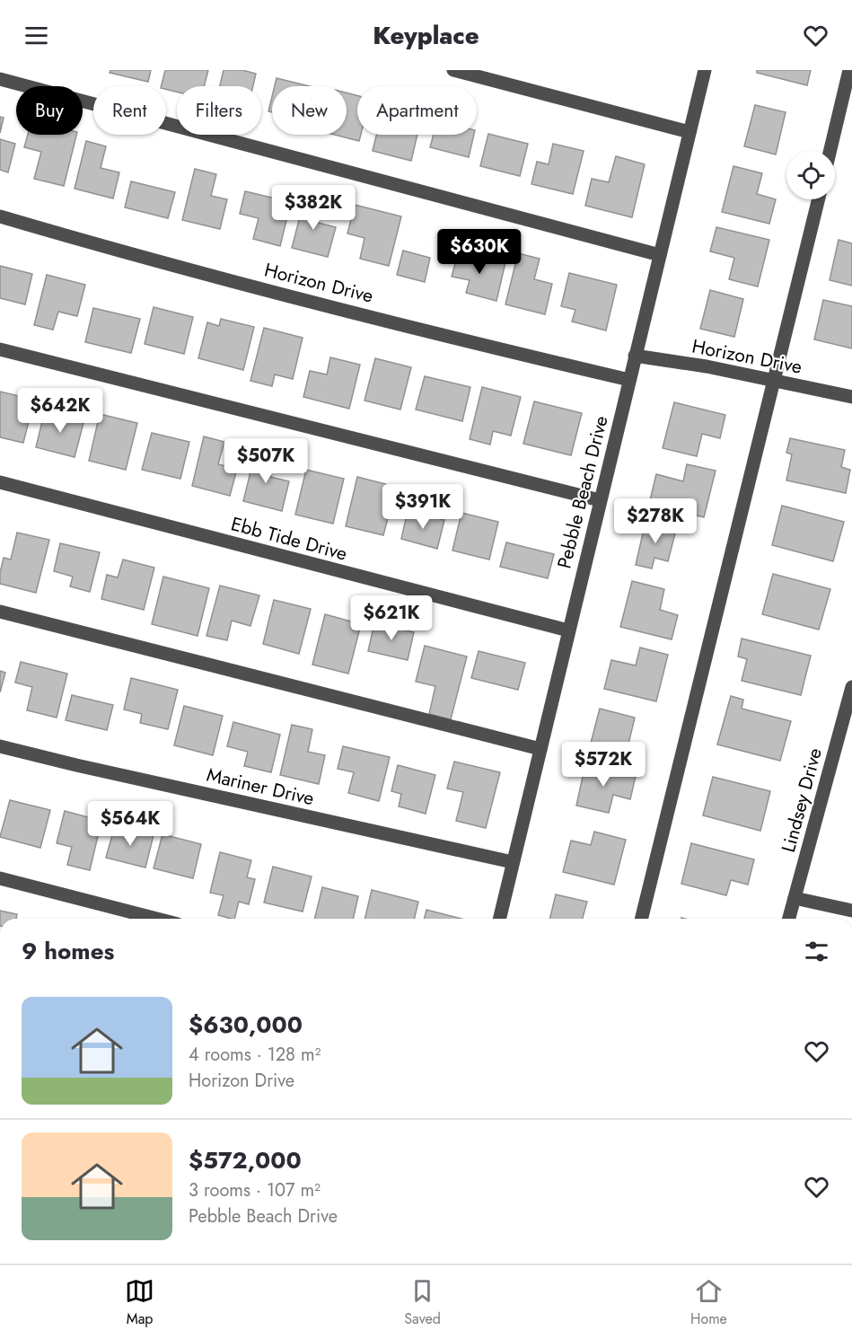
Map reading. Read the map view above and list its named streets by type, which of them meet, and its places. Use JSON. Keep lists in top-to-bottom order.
{
  "streets": {
    "street": [
      "Horizon Drive",
      "Pebble Beach Drive",
      "Ebb Tide Drive",
      "Mariner Drive",
      "Lindsey Drive"
    ]
  },
  "crossings": [
    ["Horizon Drive", "Pebble Beach Drive"],
    ["Pebble Beach Drive", "Ebb Tide Drive"],
    ["Pebble Beach Drive", "Mariner Drive"]
  ],
  "page": {
    "header": "Keyplace",
    "chip": [
      "Buy",
      "Rent",
      "Filters",
      "New",
      "Apartment"
    ],
    "price": [
      "$382K",
      "$630K",
      "$642K",
      "$507K",
      "$391K",
      "$278K",
      "$621K",
      "$572K",
      "$564K"
    ],
    "heading": "9 homes",
    "list": [
      {
        "name": "$630,000",
        "note": "4 rooms · 128 m² · Horizon Drive"
      },
      {
        "name": "$572,000",
        "note": "3 rooms · 107 m² · Pebble Beach Drive"
      }
    ],
    "tabs": ["Map", "Saved", "Home"]
  }
}
